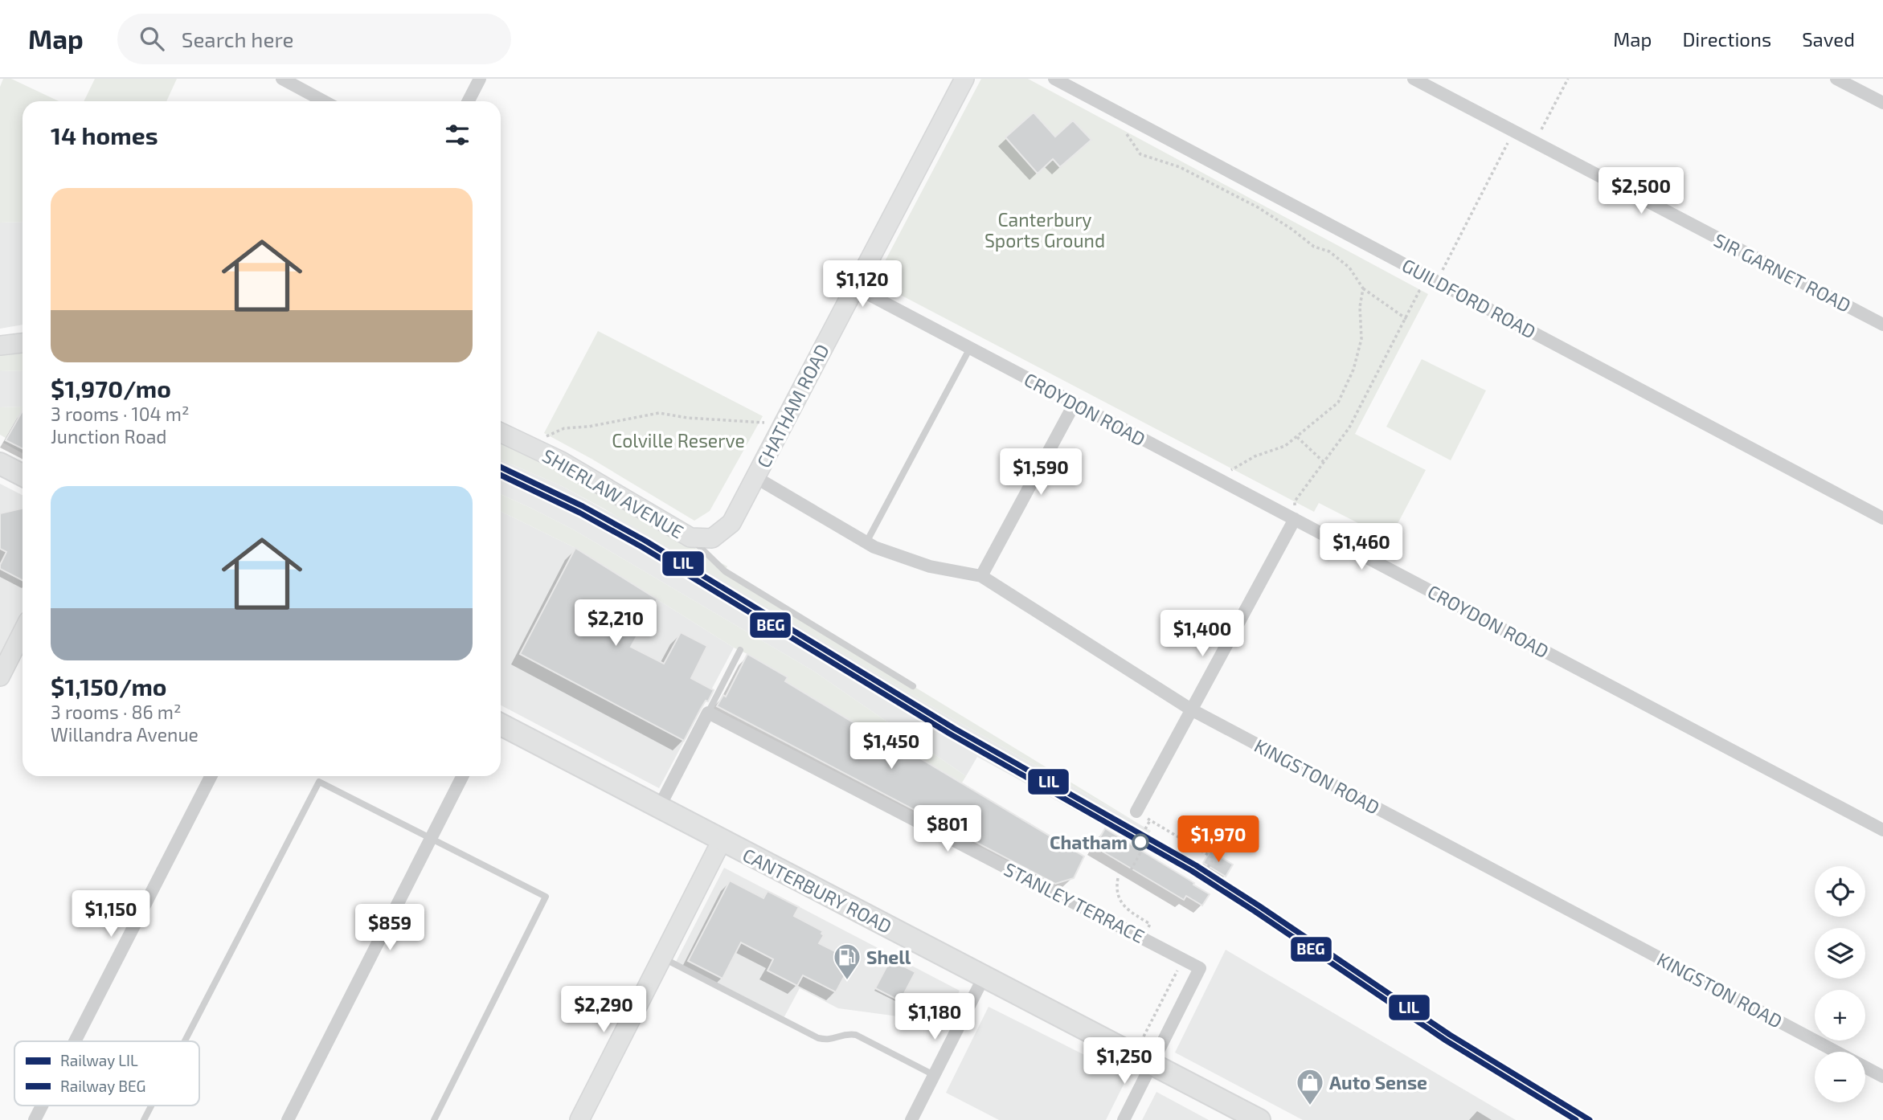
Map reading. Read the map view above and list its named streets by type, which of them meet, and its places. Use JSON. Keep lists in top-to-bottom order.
{
  "streets": {
    "main road": ["CANTERBURY ROAD"],
    "street": [
      "SIR GARNET ROAD",
      "GUILDFORD ROAD",
      "CHATHAM ROAD",
      "CROYDON ROAD",
      "SHIERLAW AVENUE",
      "KINGSTON ROAD",
      "STANLEY TERRACE"
    ]
  },
  "crossings": [
    ["CHATHAM ROAD", "CROYDON ROAD"],
    ["CHATHAM ROAD", "SHIERLAW AVENUE"],
    ["CHATHAM ROAD", "KINGSTON ROAD"],
    ["CANTERBURY ROAD", "STANLEY TERRACE"]
  ],
  "parks": ["Canterbury Sports Ground", "Colville Reserve"],
  "places": {
    "other": ["Chatham"],
    "fuel station": ["Shell"],
    "shop": ["Auto Sense"]
  },
  "lines": ["rail line LIL", "rail line BEG"],
  "legend": ["Railway LIL", "Railway BEG"],
  "page": {
    "header": "Map",
    "search": "Search here",
    "nav": ["Map", "Directions", "Saved"],
    "heading": "14 homes",
    "price": [
      "$2,500",
      "$1,120",
      "$1,590",
      "$1,460",
      "$2,210",
      "$1,400",
      "$1,450",
      "$801",
      "$1,970",
      "$1,150",
      "$859",
      "$2,290",
      "$1,180",
      "$1,250"
    ],
    "list": [
      {
        "name": "$1,970/mo",
        "note": "3 rooms · 104 m² · Junction Road"
      },
      {
        "name": "$1,150/mo",
        "note": "3 rooms · 86 m² · Willandra Avenue"
      }
    ],
    "map_buttons": ["+", "−"]
  }
}
